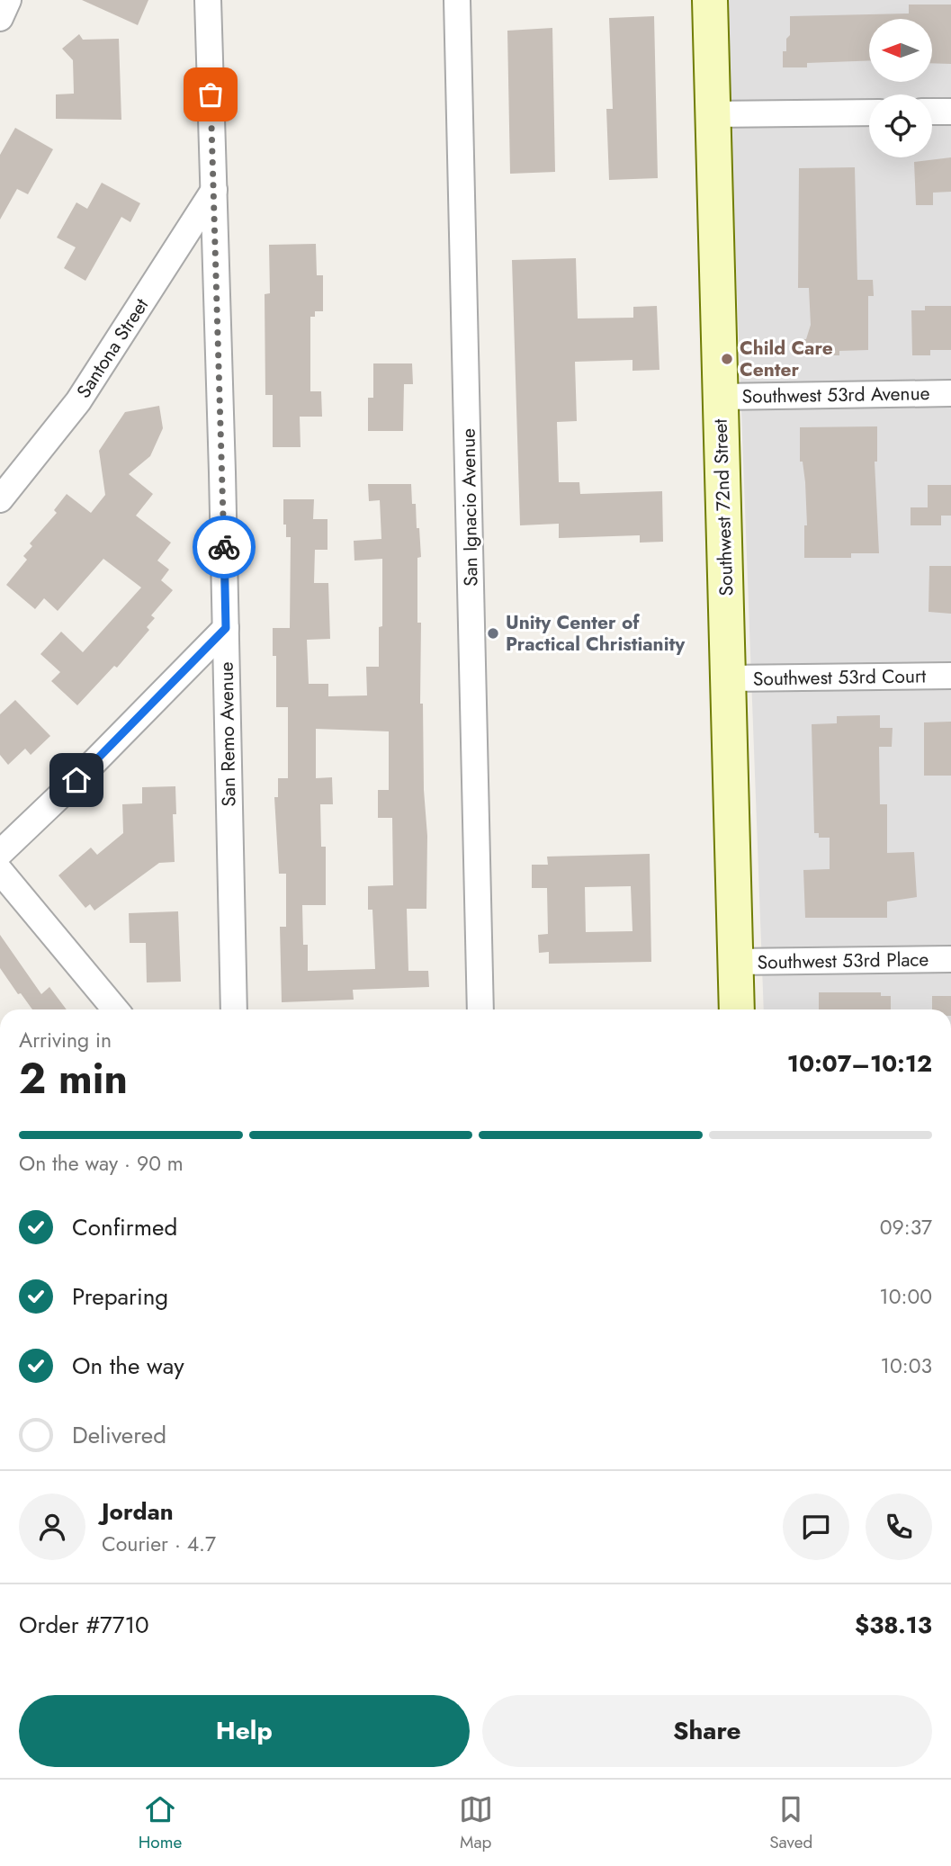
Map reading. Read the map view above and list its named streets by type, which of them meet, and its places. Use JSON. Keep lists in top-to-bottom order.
{
  "streets": {
    "main road": ["Southwest 72nd Street"],
    "street": [
      "Santona Street",
      "Southwest 53rd Avenue",
      "San Ignacio Avenue",
      "Southwest 53rd Court",
      "San Remo Avenue",
      "Southwest 53rd Place"
    ]
  },
  "crossings": [
    ["Santona Street", "San Remo Avenue"],
    ["Southwest 53rd Avenue", "Southwest 72nd Street"],
    ["Southwest 72nd Street", "Southwest 53rd Court"],
    ["Southwest 72nd Street", "Southwest 53rd Place"]
  ],
  "places": ["Child Care Center", "Unity Center of Practical Christianity"],
  "north": "left",
  "page": {
    "heading": ["2 min", "Arriving in", "10:07–10:12"],
    "panel": [
      "Jordan",
      "Courier · 4.7",
      "Order #7710",
      "$38.13"
    ],
    "bar": "On the way · 90 m",
    "list": [
      ["Confirmed", "09:37"],
      ["Preparing", "10:00"],
      ["On the way", "10:03"],
      "Delivered"
    ],
    "buttons": ["Help", "Share"],
    "tabs": ["Home", "Map", "Saved"]
  }
}
